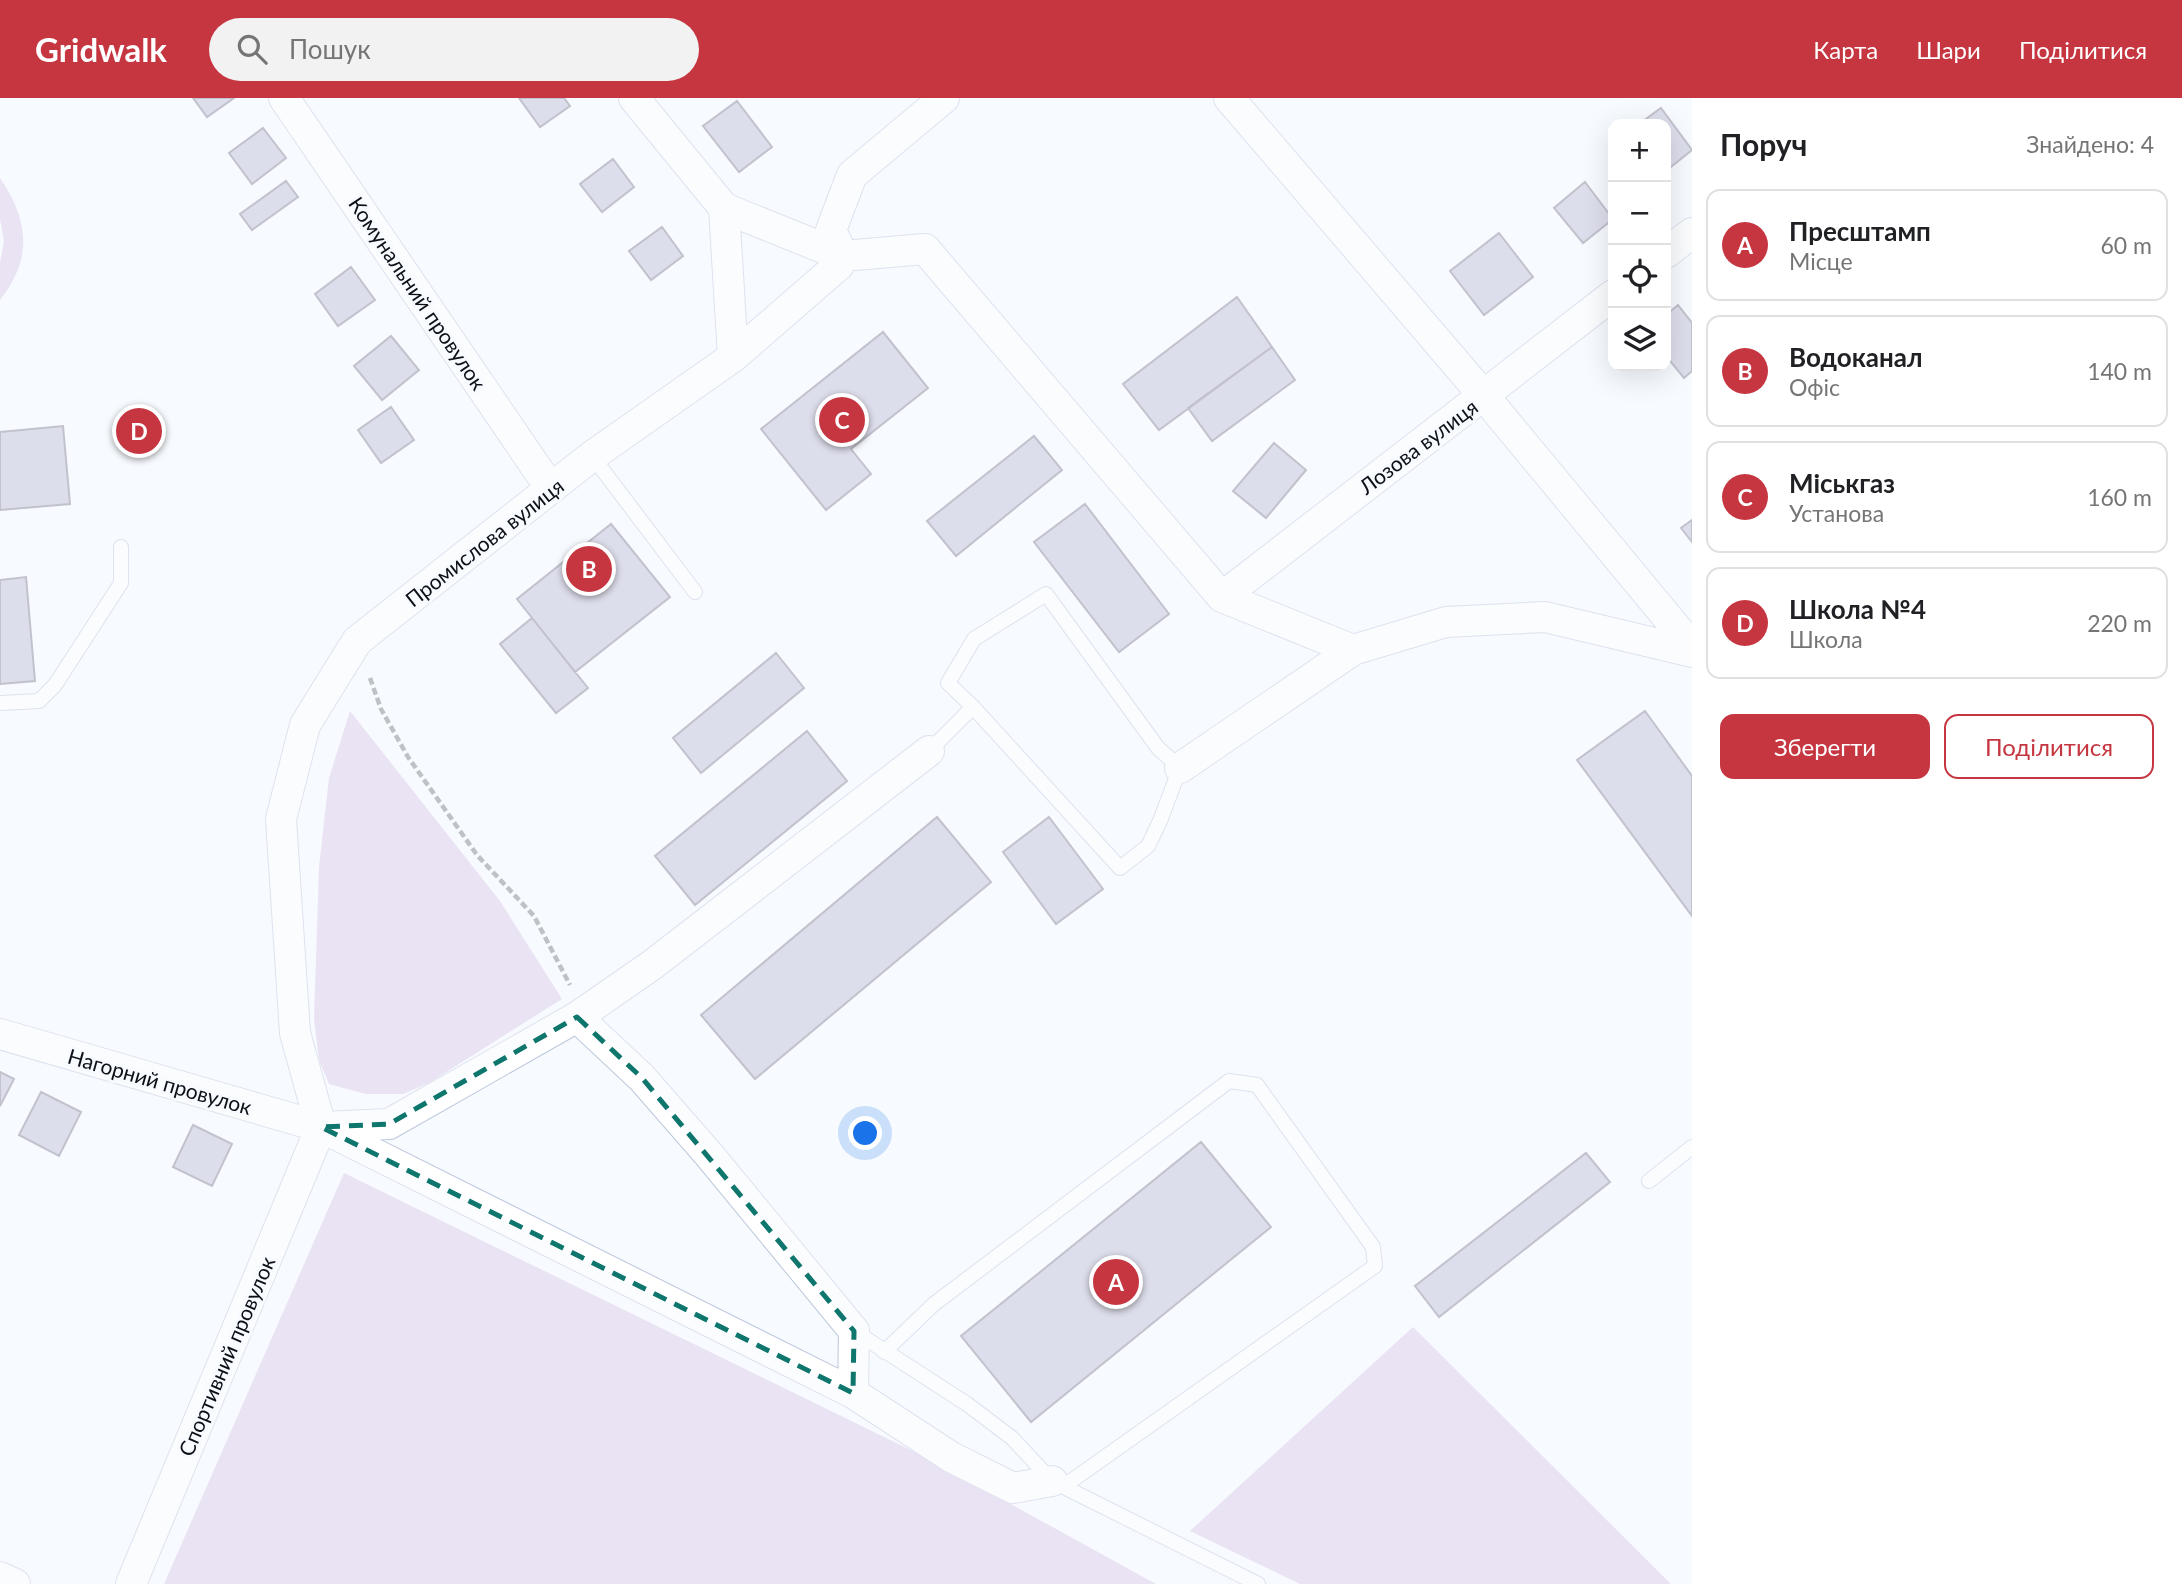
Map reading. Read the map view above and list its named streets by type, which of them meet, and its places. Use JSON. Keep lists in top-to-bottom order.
{
  "streets": {
    "street": [
      "Комунальний провулок",
      "Лозова вулиця",
      "Промислова вулиця",
      "Нагорний провулок",
      "Спортивний провулок"
    ]
  },
  "crossings": [
    ["Комунальний провулок", "Промислова вулиця"],
    ["Промислова вулиця", "Нагорний провулок"],
    ["Промислова вулиця", "Спортивний провулок"],
    ["Нагорний провулок", "Спортивний провулок"]
  ],
  "page": {
    "header": "Gridwalk",
    "search": "Пошук",
    "nav": ["Карта", "Шари", "Поділитися"],
    "heading": ["Поруч", "Знайдено: 4"],
    "map_buttons": ["+", "−"],
    "list": [
      {
        "mark": "A",
        "name": "Пресштамп",
        "note": "Місце",
        "value": "60 m"
      },
      {
        "mark": "B",
        "name": "Водоканал",
        "note": "Офіс",
        "value": "140 m"
      },
      {
        "mark": "C",
        "name": "Міськгаз",
        "note": "Установа",
        "value": "160 m"
      },
      {
        "mark": "D",
        "name": "Школа №4",
        "note": "Школа",
        "value": "220 m"
      }
    ],
    "pins": [
      "C",
      "D",
      "B",
      "A"
    ],
    "buttons": ["Зберегти", "Поділитися"]
  }
}
